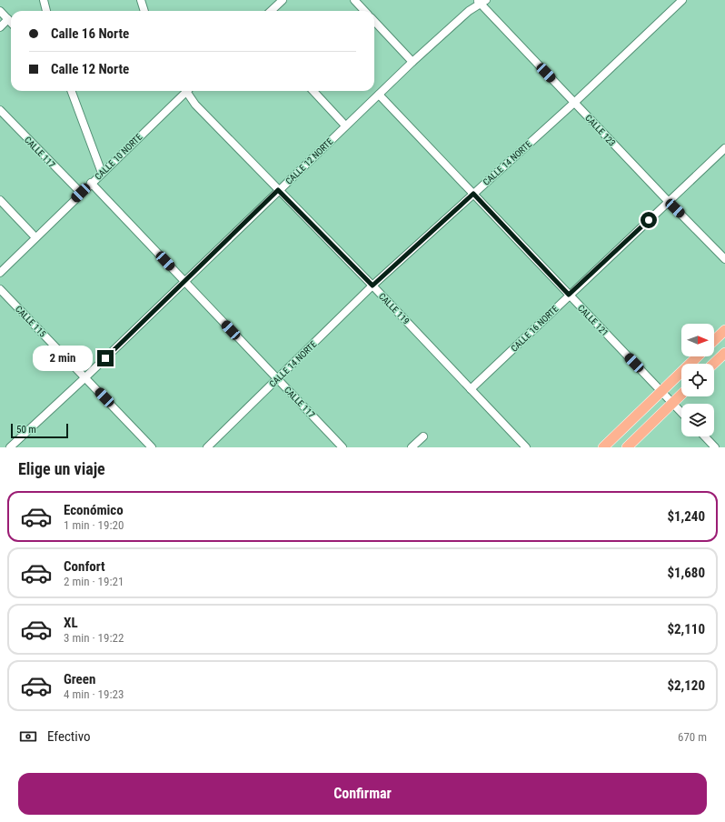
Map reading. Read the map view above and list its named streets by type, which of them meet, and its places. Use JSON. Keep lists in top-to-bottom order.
{
  "streets": {
    "street": [
      "CALLE 123",
      "CALLE 117",
      "CALLE 10 NORTE",
      "CALLE 12 NORTE",
      "CALLE 14 NORTE",
      "CALLE 119",
      "CALLE 121",
      "CALLE 115",
      "CALLE 16 NORTE"
    ]
  },
  "crossings": [
    ["CALLE 123", "CALLE 12 NORTE"],
    ["CALLE 123", "CALLE 14 NORTE"],
    ["CALLE 123", "CALLE 16 NORTE"],
    ["CALLE 117", "CALLE 10 NORTE"],
    ["CALLE 117", "CALLE 12 NORTE"],
    ["CALLE 117", "CALLE 14 NORTE"],
    ["CALLE 12 NORTE", "CALLE 119"],
    ["CALLE 12 NORTE", "CALLE 121"],
    ["CALLE 12 NORTE", "CALLE 115"],
    ["CALLE 14 NORTE", "CALLE 119"],
    ["CALLE 14 NORTE", "CALLE 121"],
    ["CALLE 119", "CALLE 16 NORTE"],
    ["CALLE 121", "CALLE 16 NORTE"]
  ],
  "scale_bar": "50 m",
  "north": "right",
  "page": {
    "banner": ["Calle 16 Norte", "Calle 12 Norte"],
    "bubble": "2 min",
    "scale": "50 m",
    "heading": "Elige un viaje",
    "list": [
      {
        "name": "Económico",
        "note": "1 min · 19:20",
        "value": "$1,240"
      },
      {
        "name": "Confort",
        "note": "2 min · 19:21",
        "value": "$1,680"
      },
      {
        "name": "XL",
        "note": "3 min · 19:22",
        "value": "$2,110"
      },
      {
        "name": "Green",
        "note": "4 min · 19:23",
        "value": "$2,120"
      }
    ],
    "pay": ["Efectivo", "670 m"],
    "buttons": "Confirmar"
  }
}
